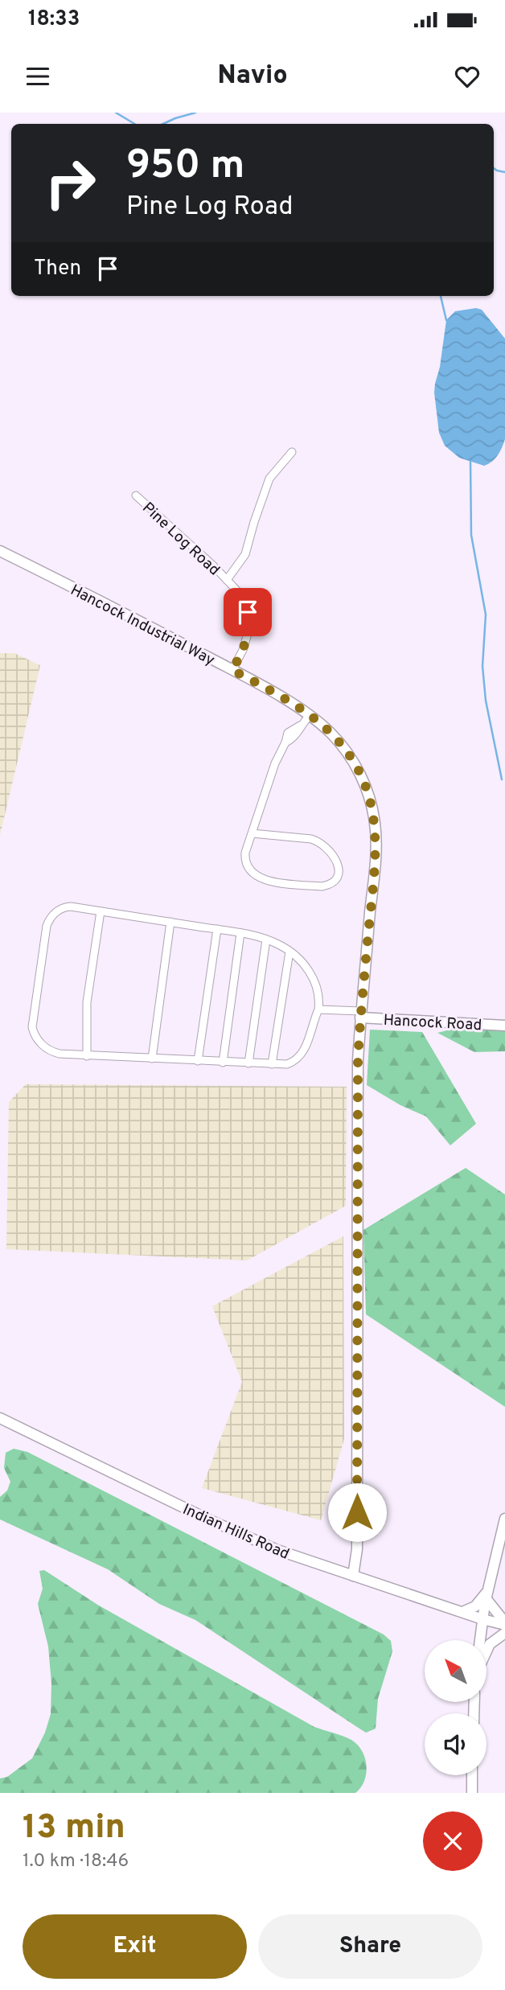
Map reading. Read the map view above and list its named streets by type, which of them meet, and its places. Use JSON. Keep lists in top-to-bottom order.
{
  "streets": {
    "street": [
      "Pine Log Road",
      "Hancock Industrial Way",
      "Hancock Road",
      "Indian Hills Road"
    ]
  },
  "crossings": [
    ["Pine Log Road", "Hancock Industrial Way"],
    ["Hancock Industrial Way", "Hancock Road"],
    ["Hancock Industrial Way", "Indian Hills Road"]
  ],
  "north": "top left",
  "page": {
    "status": "18:33",
    "header": "Navio",
    "turn": ["950 m", "Pine Log Road"],
    "then": "Then",
    "heading": ["13 min", "1.0 km · 18:46"],
    "buttons": ["Exit", "Share"]
  }
}
